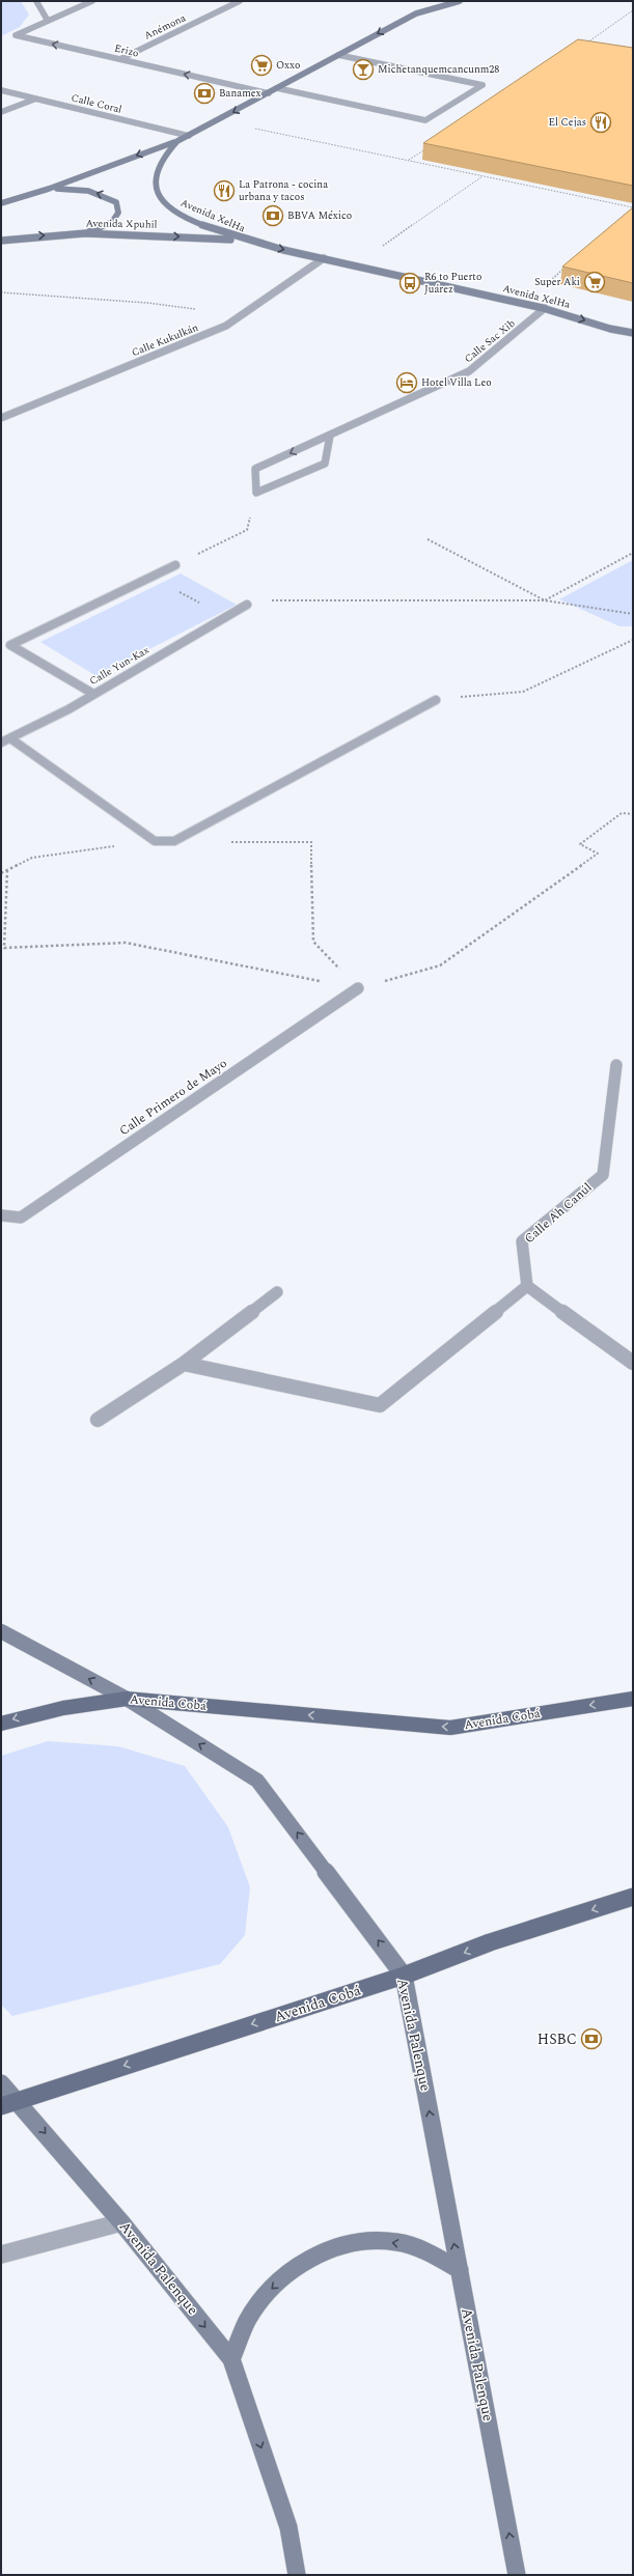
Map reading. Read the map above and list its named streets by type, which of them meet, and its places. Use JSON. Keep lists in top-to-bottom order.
{
  "streets": {
    "main road": ["Avenida Cobá"],
    "street": [
      "Anémona",
      "Erizo",
      "Calle Coral",
      "Avenida XelHa",
      "Avenida Xpuhil",
      "Calle Kukulkán",
      "Calle Sac Xib",
      "Calle Yun-Kax",
      "Calle Primero de Mayo",
      "Calle Ah Canúl",
      "Avenida Palenque"
    ]
  },
  "crossings": [
    ["Anémona", "Erizo"],
    ["Erizo", "Avenida XelHa"],
    ["Calle Coral", "Avenida XelHa"],
    ["Avenida XelHa", "Avenida Xpuhil"],
    ["Avenida XelHa", "Calle Kukulkán"],
    ["Avenida XelHa", "Calle Sac Xib"],
    ["Avenida Cobá", "Avenida Palenque"]
  ],
  "one_way": ["Avenida Cobá"],
  "places": {
    "supermarket": ["Oxxo", "Super Aki"],
    "bar": ["Michetanquemcancunm28"],
    "bank": ["Banamex", "BBVA México", "HSBC"],
    "restaurant": ["El Cejas", "La Patrona - cocina urbana y tacos"],
    "bus stop": ["R6 to Puerto Juárez"],
    "hotel": ["Hotel Villa Leo"]
  }
}
